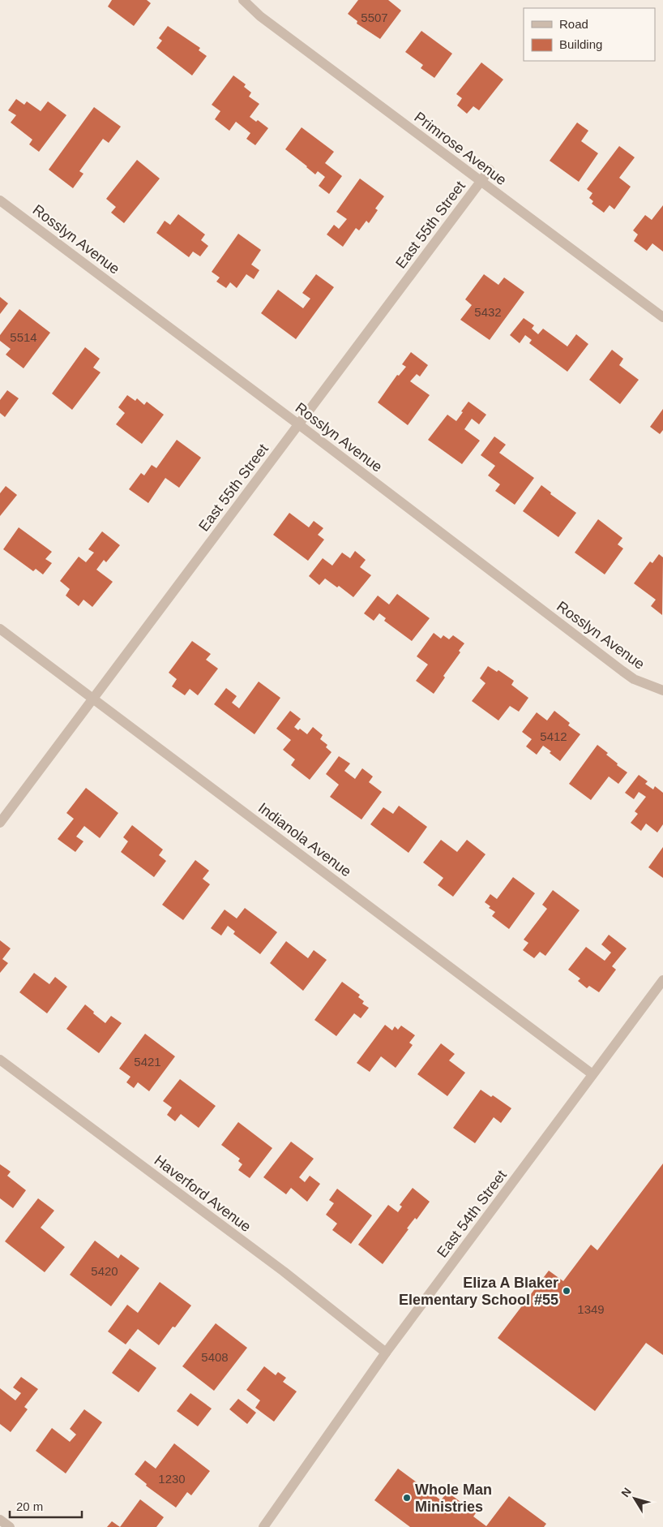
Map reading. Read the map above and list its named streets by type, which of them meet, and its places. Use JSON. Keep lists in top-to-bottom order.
{
  "streets": {
    "street": [
      "Primrose Avenue",
      "East 55th Street",
      "Rosslyn Avenue",
      "Indianola Avenue",
      "Haverford Avenue",
      "East 54th Street"
    ]
  },
  "crossings": [
    ["Primrose Avenue", "East 55th Street"],
    ["East 55th Street", "Rosslyn Avenue"],
    ["East 55th Street", "Indianola Avenue"],
    ["Indianola Avenue", "East 54th Street"],
    ["Haverford Avenue", "East 54th Street"]
  ],
  "places": ["Eliza A Blaker Elementary School #55", "Whole Man Ministries"],
  "house_numbers": [
    "5507",
    "5432",
    "5514",
    "5412",
    "5421",
    "5420",
    "1349",
    "5408",
    "1230"
  ],
  "legend": ["Road", "Building"],
  "scale_bar": "20 m",
  "north": "top left"
}
